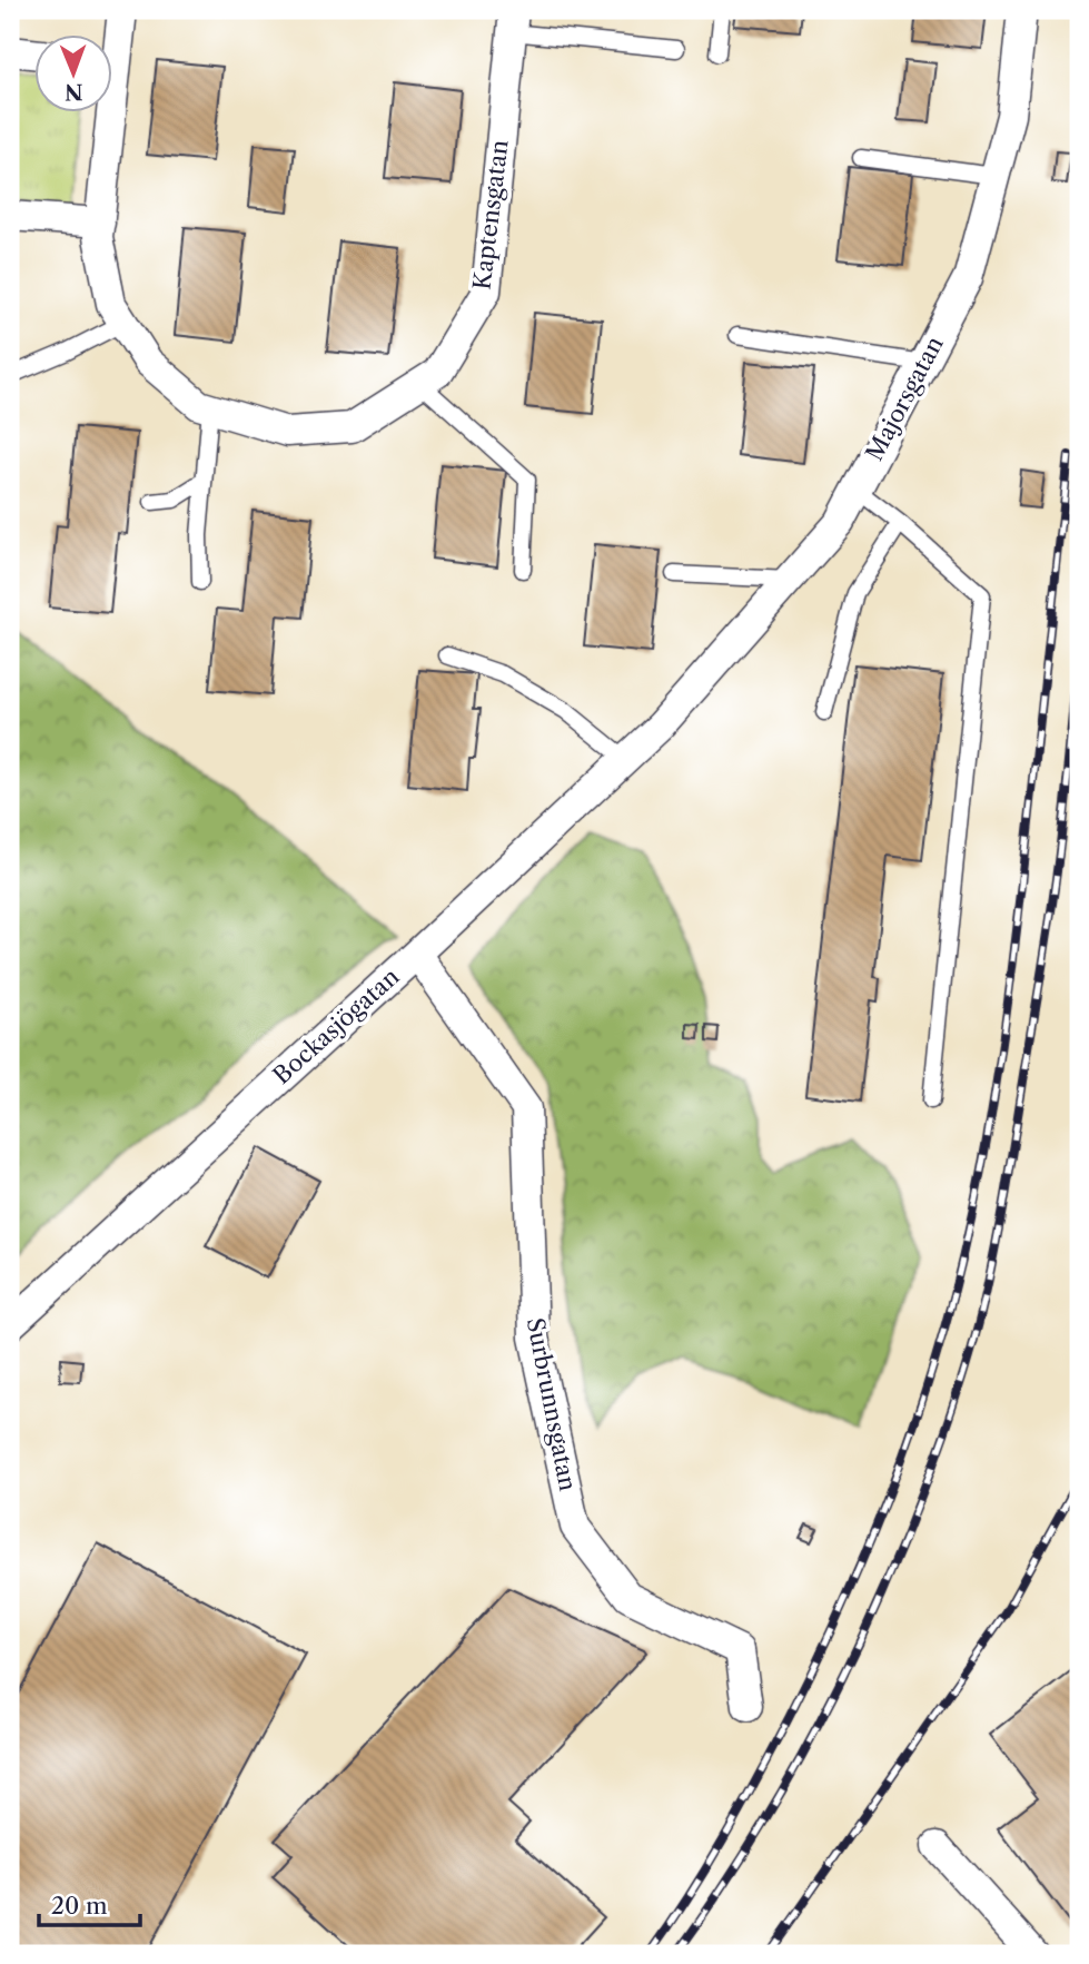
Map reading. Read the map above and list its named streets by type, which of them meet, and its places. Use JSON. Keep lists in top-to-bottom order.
{
  "streets": {
    "street": [
      "Kaptensgatan",
      "Majorsgatan",
      "Bockasjögatan",
      "Surbrunnsgatan"
    ]
  },
  "crossings": [
    ["Majorsgatan", "Bockasjögatan"],
    ["Bockasjögatan", "Surbrunnsgatan"]
  ],
  "scale_bar": "20 m",
  "north": "bottom"
}
